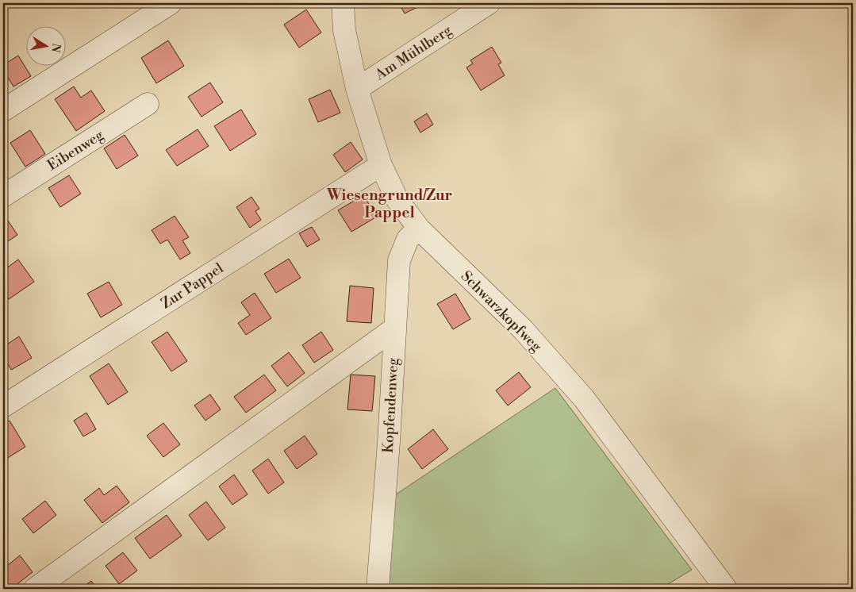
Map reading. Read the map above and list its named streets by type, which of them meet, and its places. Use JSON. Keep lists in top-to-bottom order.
{
  "streets": {
    "street": [
      "Am Mühlberg",
      "Eibenweg",
      "Zur Pappel",
      "Schwarzkopfweg",
      "Kopfendenweg"
    ]
  },
  "crossings": [
    ["Am Mühlberg", "Schwarzkopfweg"],
    ["Zur Pappel", "Schwarzkopfweg"],
    ["Schwarzkopfweg", "Kopfendenweg"]
  ],
  "districts": ["Wiesengrund/Zur Pappel"],
  "north": "right"
}
